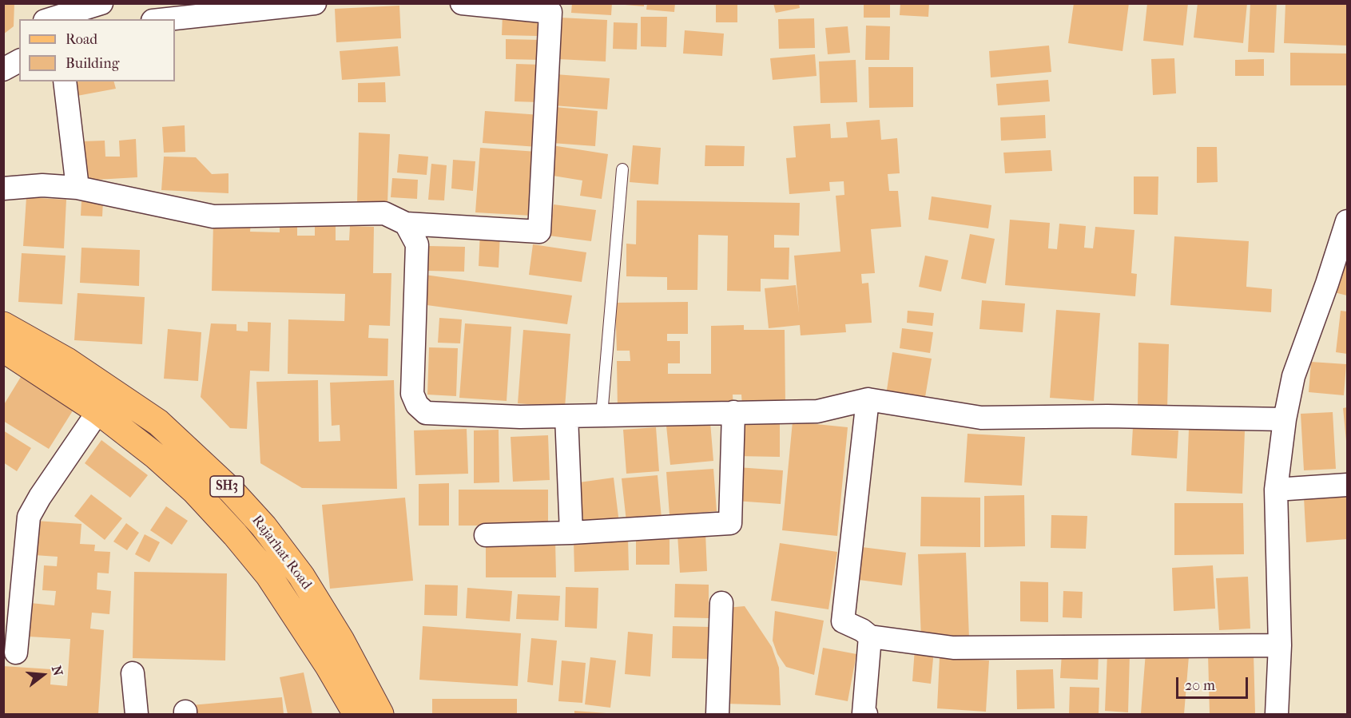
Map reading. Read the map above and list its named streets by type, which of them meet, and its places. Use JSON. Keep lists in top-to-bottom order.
{
  "streets": {
    "main road": ["SH3", "Rajarhat Road"]
  },
  "legend": ["Road", "Building"],
  "scale_bar": "20 m",
  "north": "right"
}
